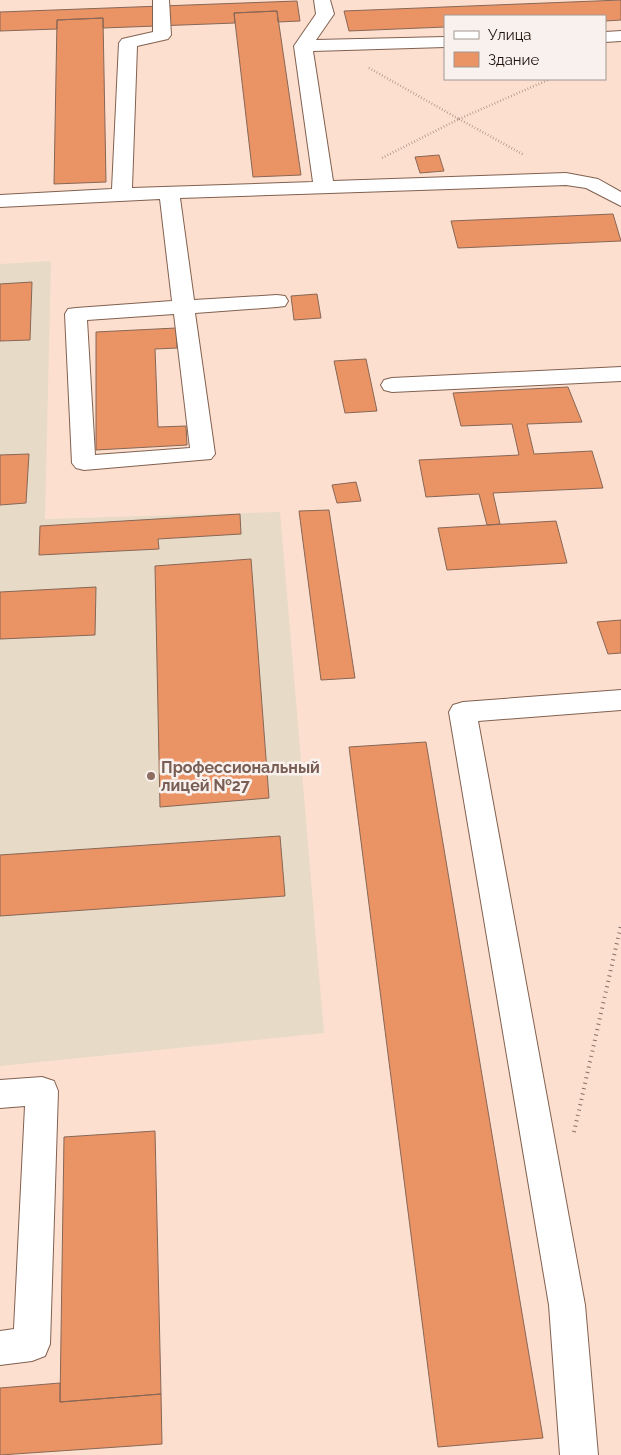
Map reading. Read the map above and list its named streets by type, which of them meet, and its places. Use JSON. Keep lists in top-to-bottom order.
{
  "places": ["Профессиональный лицей №27"],
  "legend": ["Улица", "Здание"]
}
